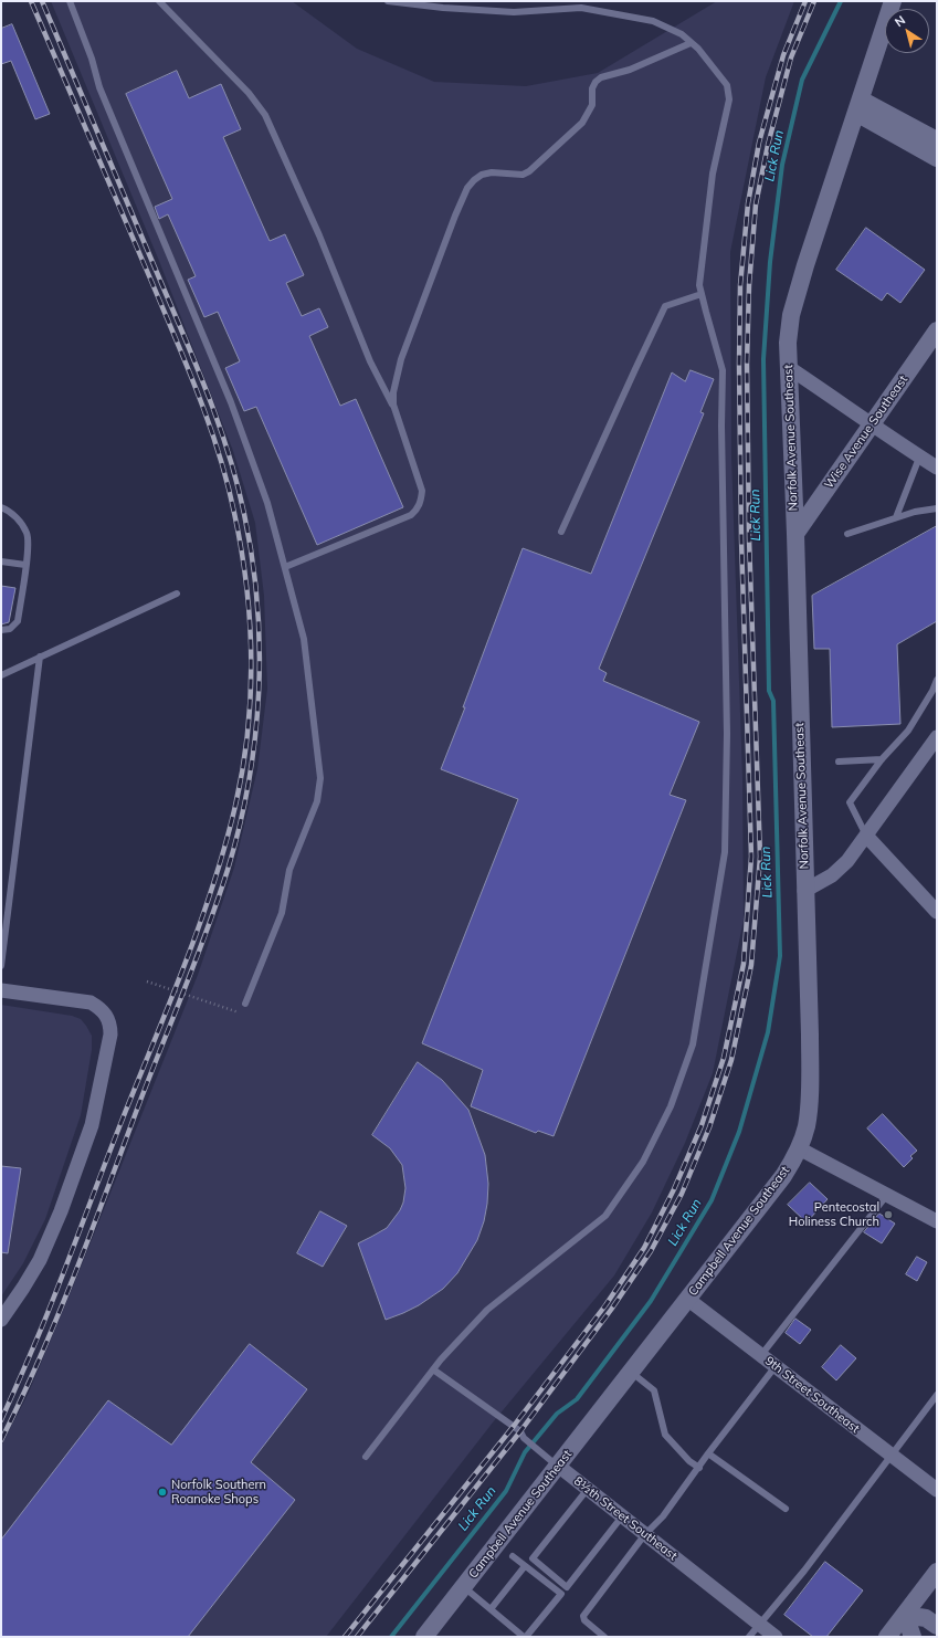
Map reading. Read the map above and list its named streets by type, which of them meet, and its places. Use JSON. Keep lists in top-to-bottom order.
{
  "streets": {
    "street": [
      "Wise Avenue Southeast",
      "Norfolk Avenue Southeast",
      "Campbell Avenue Southeast",
      "9th Street Southeast",
      "8½th Street Southeast"
    ]
  },
  "crossings": [
    ["Wise Avenue Southeast", "Norfolk Avenue Southeast"],
    ["Norfolk Avenue Southeast", "Campbell Avenue Southeast"],
    ["Campbell Avenue Southeast", "9th Street Southeast"],
    ["Campbell Avenue Southeast", "8½th Street Southeast"]
  ],
  "water": ["Lick Run"],
  "places": ["Pentecostal Holiness Church", "Norfolk Southern Roanoke Shops"],
  "north": "top left"
}
